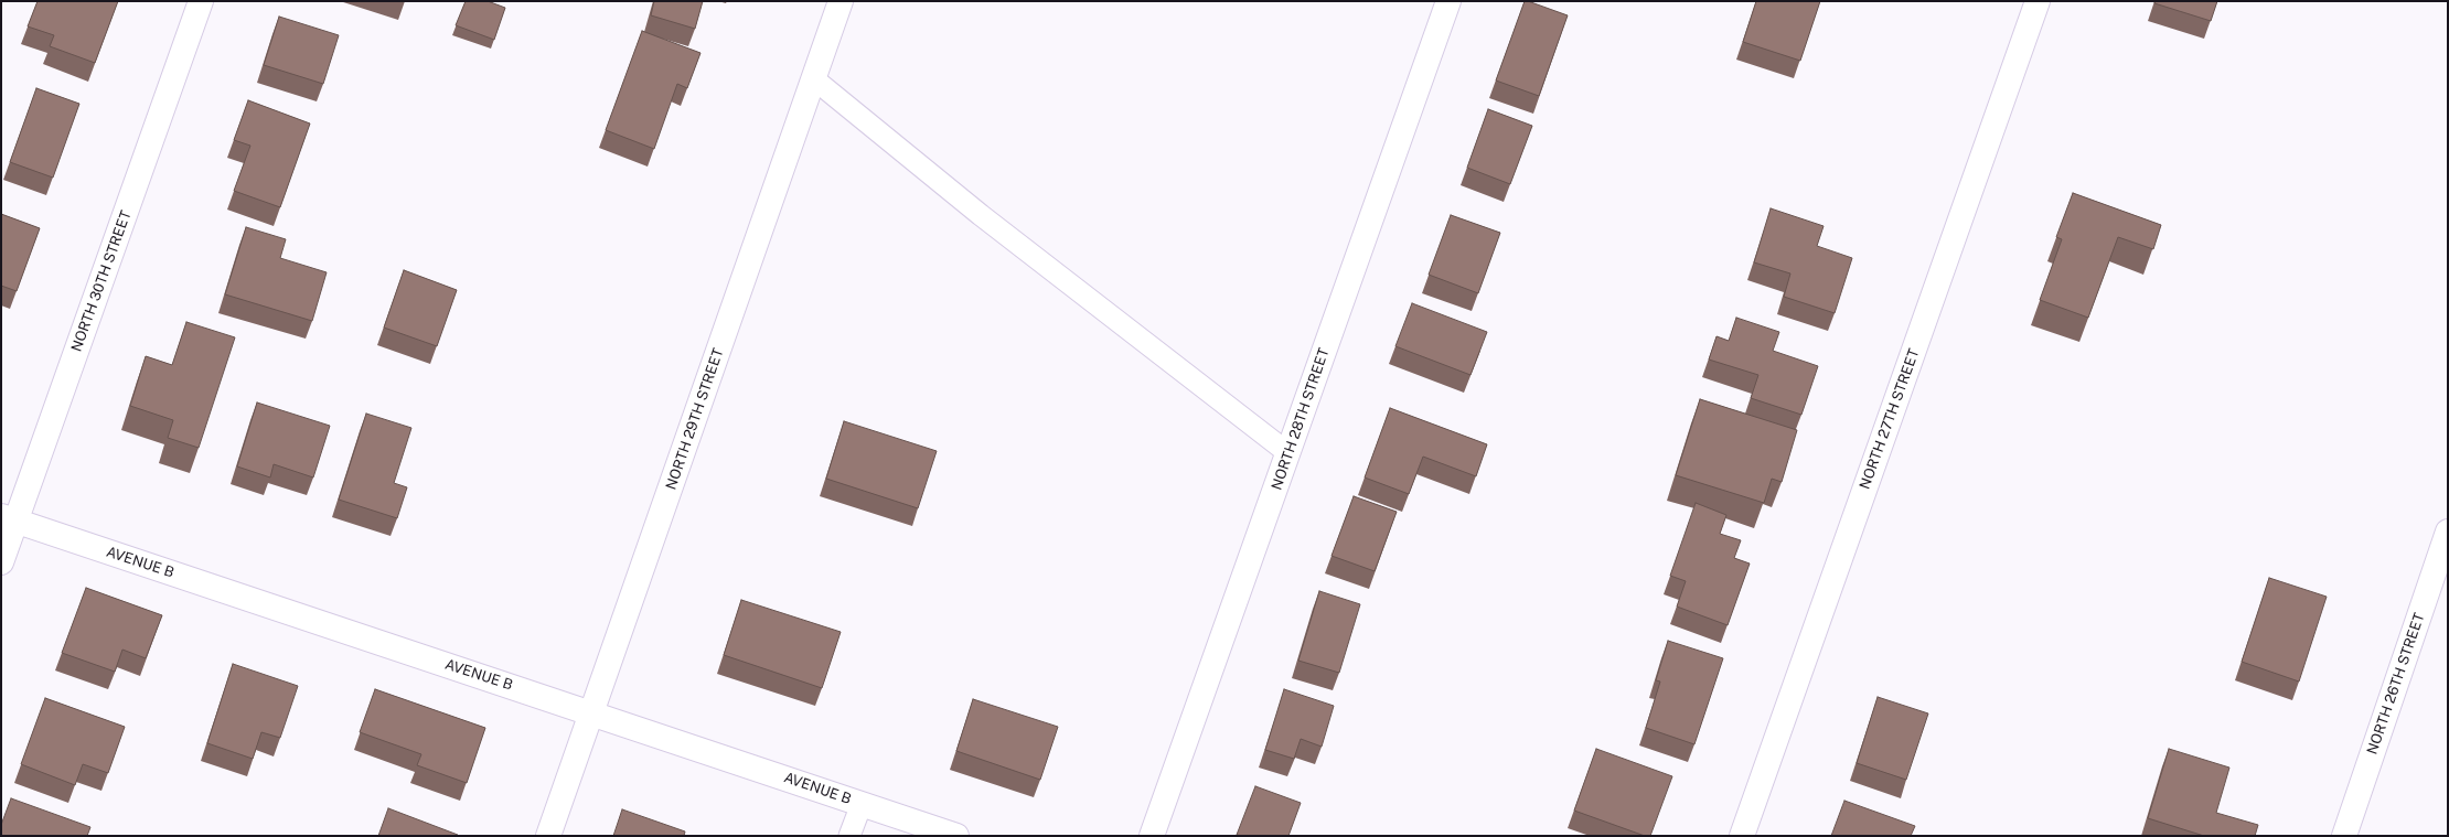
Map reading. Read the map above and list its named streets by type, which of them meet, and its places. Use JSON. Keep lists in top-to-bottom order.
{
  "streets": {
    "street": [
      "NORTH 30TH STREET",
      "NORTH 29TH STREET",
      "NORTH 28TH STREET",
      "NORTH 27TH STREET",
      "AVENUE B",
      "NORTH 26TH STREET"
    ]
  },
  "crossings": [
    ["NORTH 30TH STREET", "AVENUE B"],
    ["NORTH 29TH STREET", "AVENUE B"]
  ]
}
